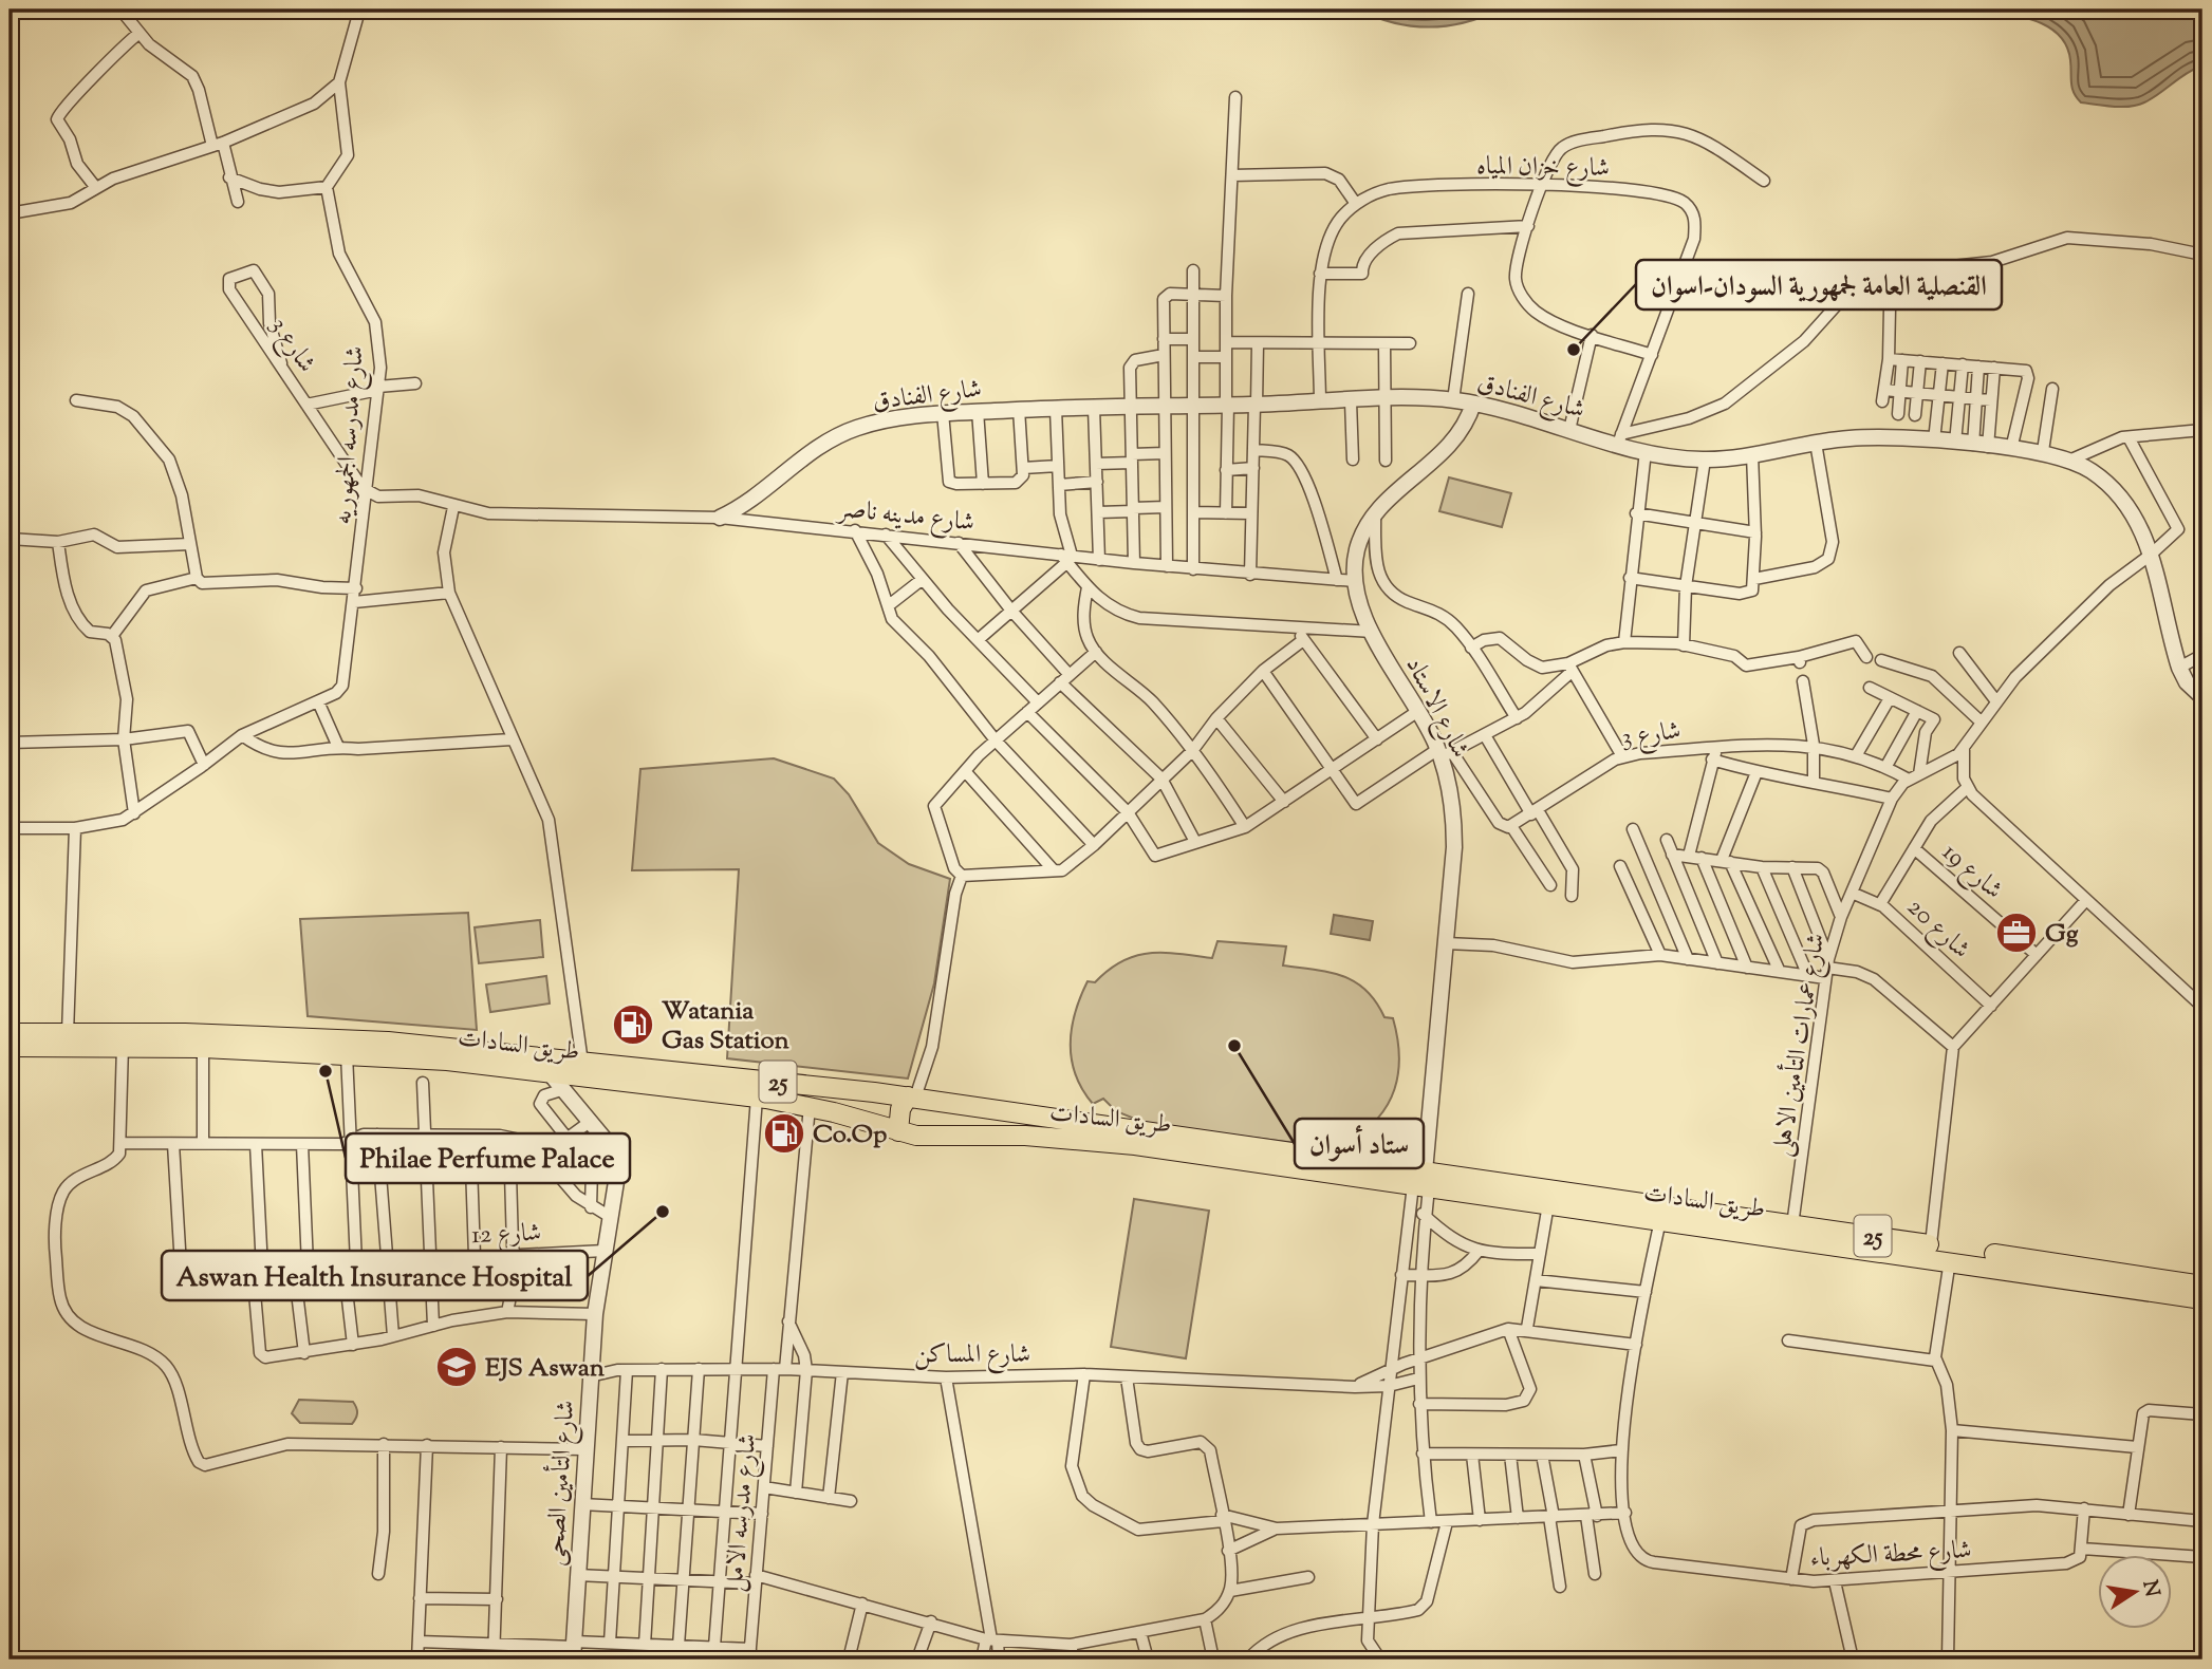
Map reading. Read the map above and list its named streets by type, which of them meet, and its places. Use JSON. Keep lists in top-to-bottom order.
{
  "streets": {
    "main road": ["طريق السادات", "25"],
    "street": [
      "شارع خزان المياه",
      "شارع 3",
      "شارع الفنادق",
      "شارع مدرسه الجمهوريه",
      "شارع مدينه ناصر",
      "شارع الاستاد",
      "شارع 19",
      "شارع 20",
      "شارع عمارات التأمين الاهلى",
      "شارع 12",
      "شارع المساكن",
      "شارع التأمين الصحى",
      "شارع مدرسه الامل",
      "شارع محطة الكهرباء"
    ]
  },
  "crossings": [
    ["شارع خزان المياه", "شارع الفنادق"],
    ["شارع 3", "شارع مدرسه الجمهوريه"],
    ["شارع 3", "شارع مدينه ناصر"],
    ["شارع 3", "شارع عمارات التأمين الاهلى"],
    ["شارع الفنادق", "شارع مدينه ناصر"],
    ["شارع الفنادق", "شارع الاستاد"],
    ["شارع الفنادق", "شارع عمارات التأمين الاهلى"],
    ["شارع مدرسه الجمهوريه", "شارع مدينه ناصر"],
    ["شارع مدينه ناصر", "شارع الاستاد"],
    ["شارع الاستاد", "طريق السادات"],
    ["شارع 20", "شارع عمارات التأمين الاهلى"],
    ["طريق السادات", "شارع عمارات التأمين الاهلى"],
    ["طريق السادات", "شارع مدرسه الامل"],
    ["شارع 12", "شارع التأمين الصحى"],
    ["شارع المساكن", "شارع التأمين الصحى"],
    ["شارع المساكن", "شارع مدرسه الامل"]
  ],
  "places": {
    "other": [
      "القنصلية العامة لجمهورية السودان-اسوان",
      "ستاد أسوان",
      "Philae Perfume Palace",
      "Aswan Health Insurance Hospital"
    ],
    "office": ["Gg"],
    "fuel station": ["Watania Gas Station", "Co.Op"],
    "school or university": ["EJS Aswan"]
  },
  "north": "right"
}
